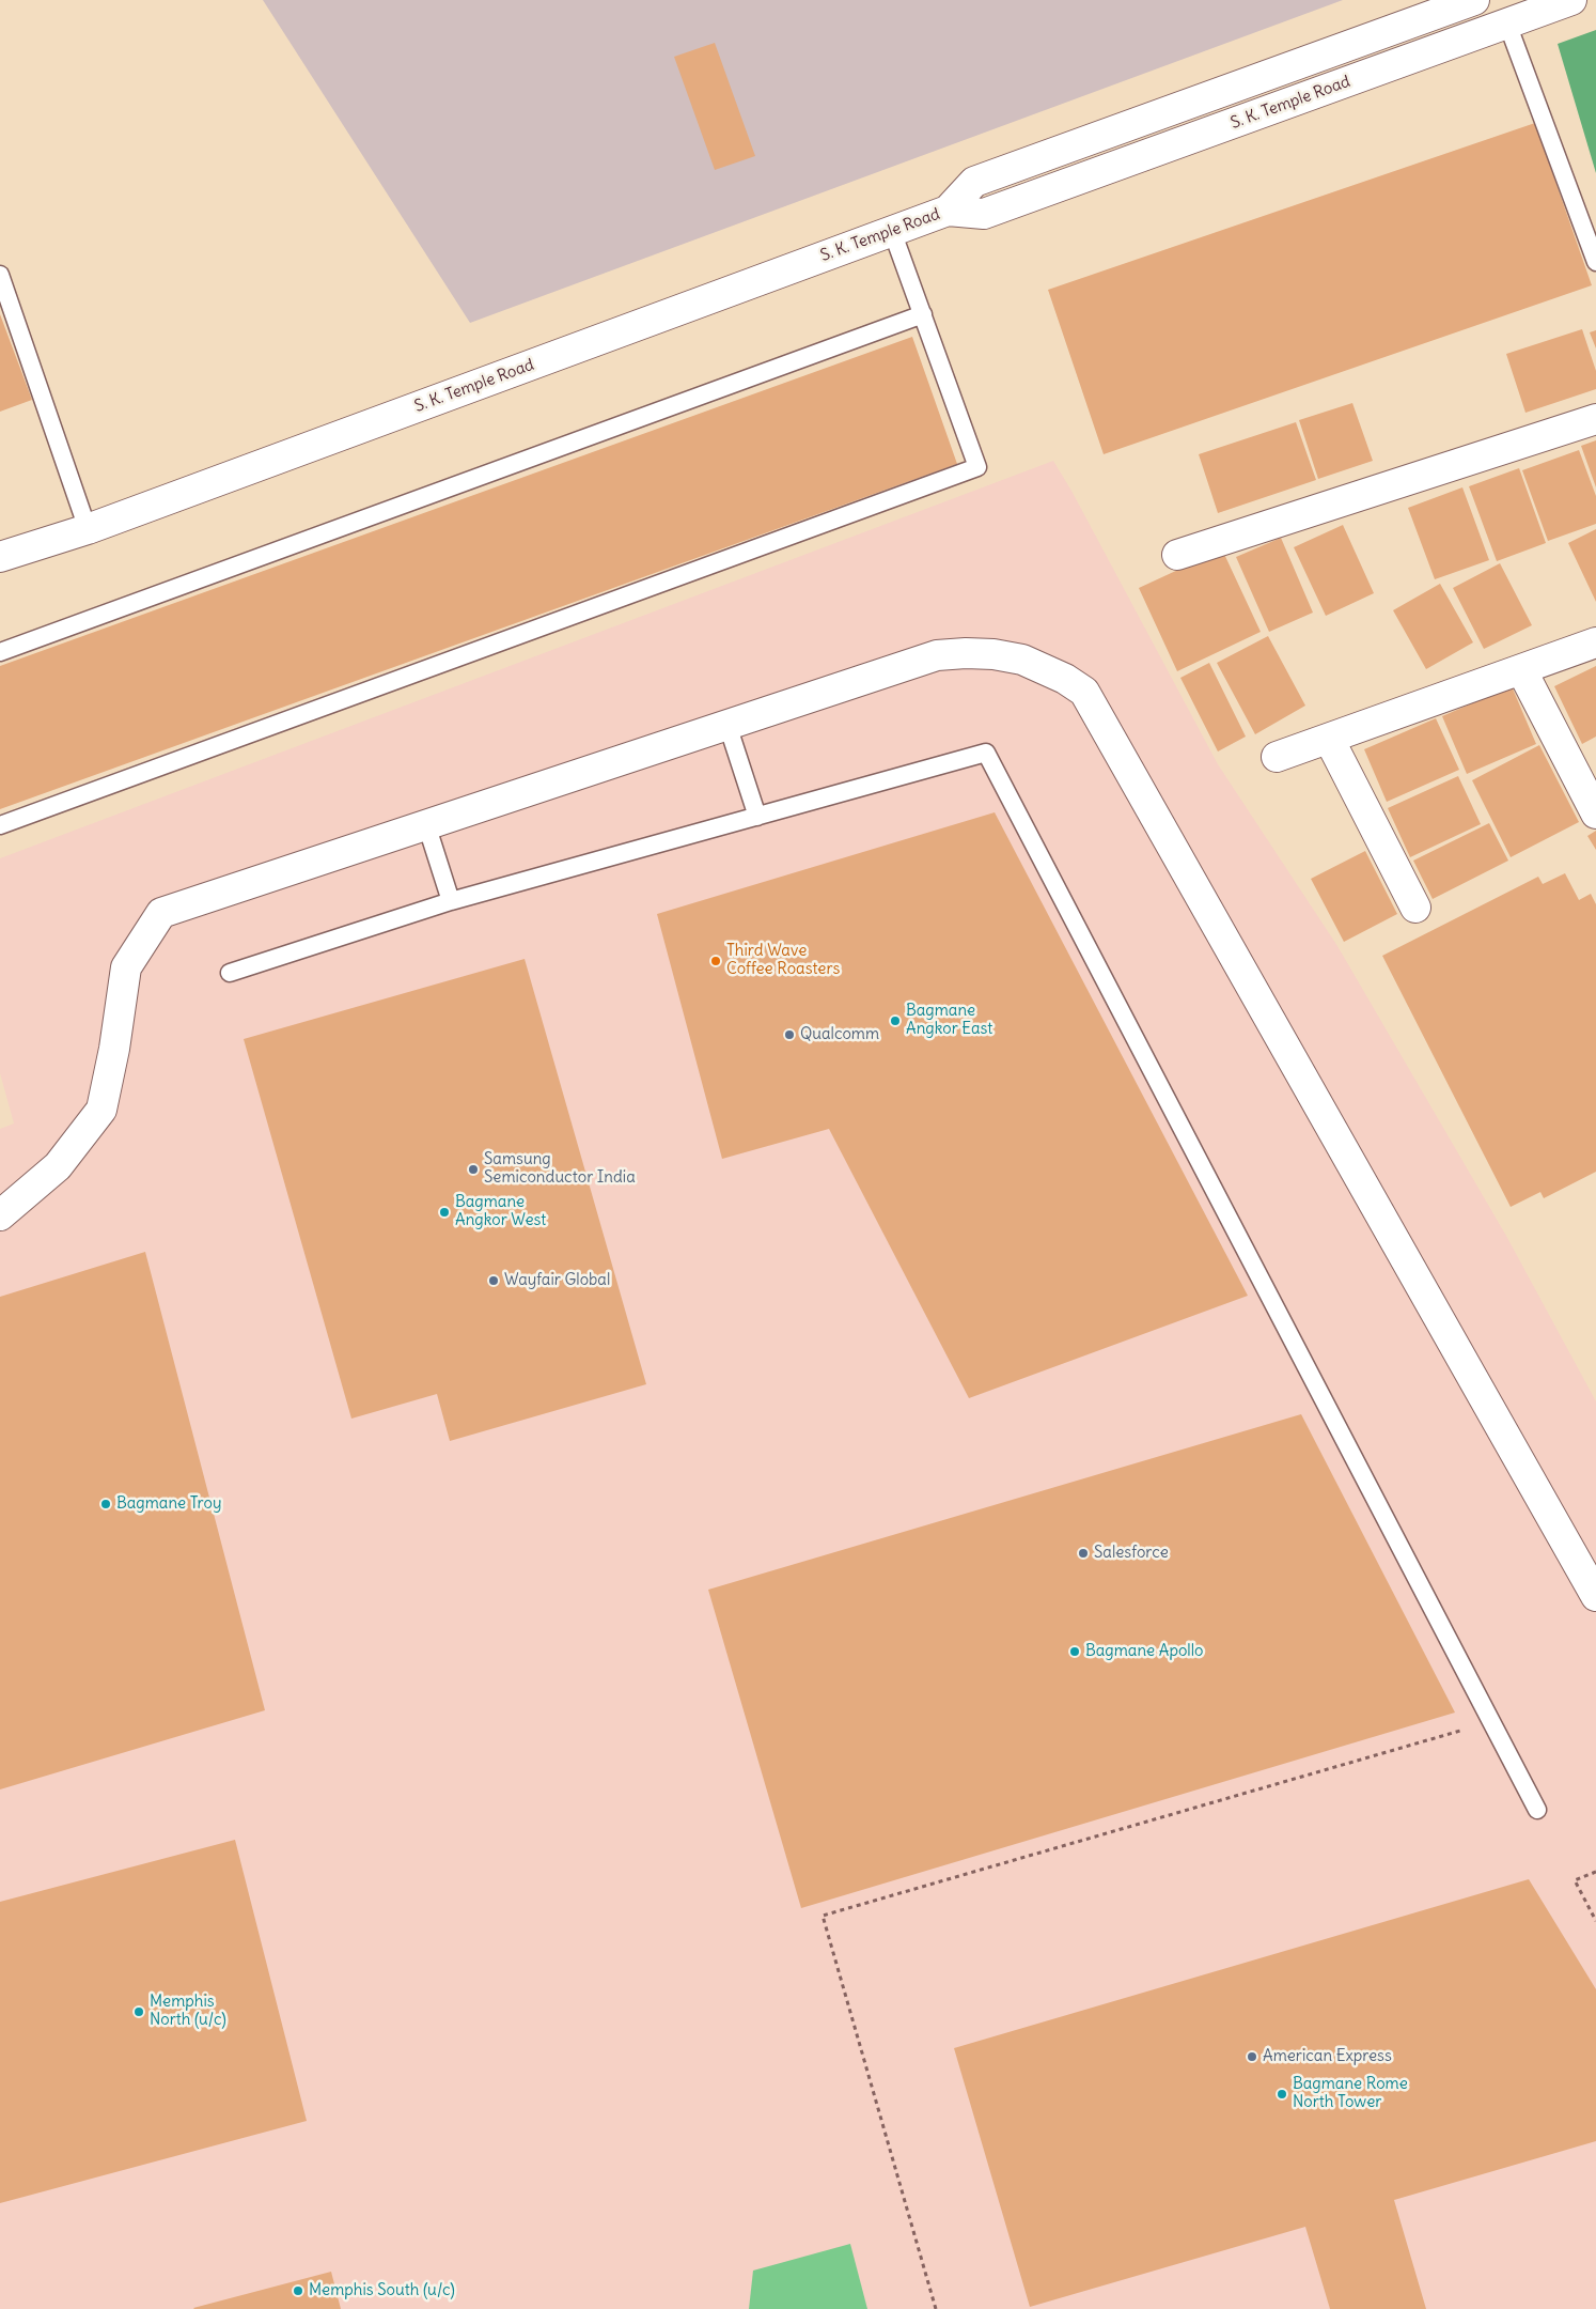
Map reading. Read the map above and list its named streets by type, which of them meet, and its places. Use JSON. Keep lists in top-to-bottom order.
{
  "streets": {
    "street": ["S. K. Temple Road"]
  },
  "places": [
    "Third Wave Coffee Roasters",
    "Bagmane Angkor East",
    "Qualcomm",
    "Samsung Semiconductor India",
    "Bagmane Angkor West",
    "Wayfair Global",
    "Bagmane Troy",
    "Salesforce",
    "Bagmane Apollo",
    "Memphis North (u/c)",
    "American Express",
    "Bagmane Rome North Tower",
    "Memphis South (u/c)"
  ]
}
